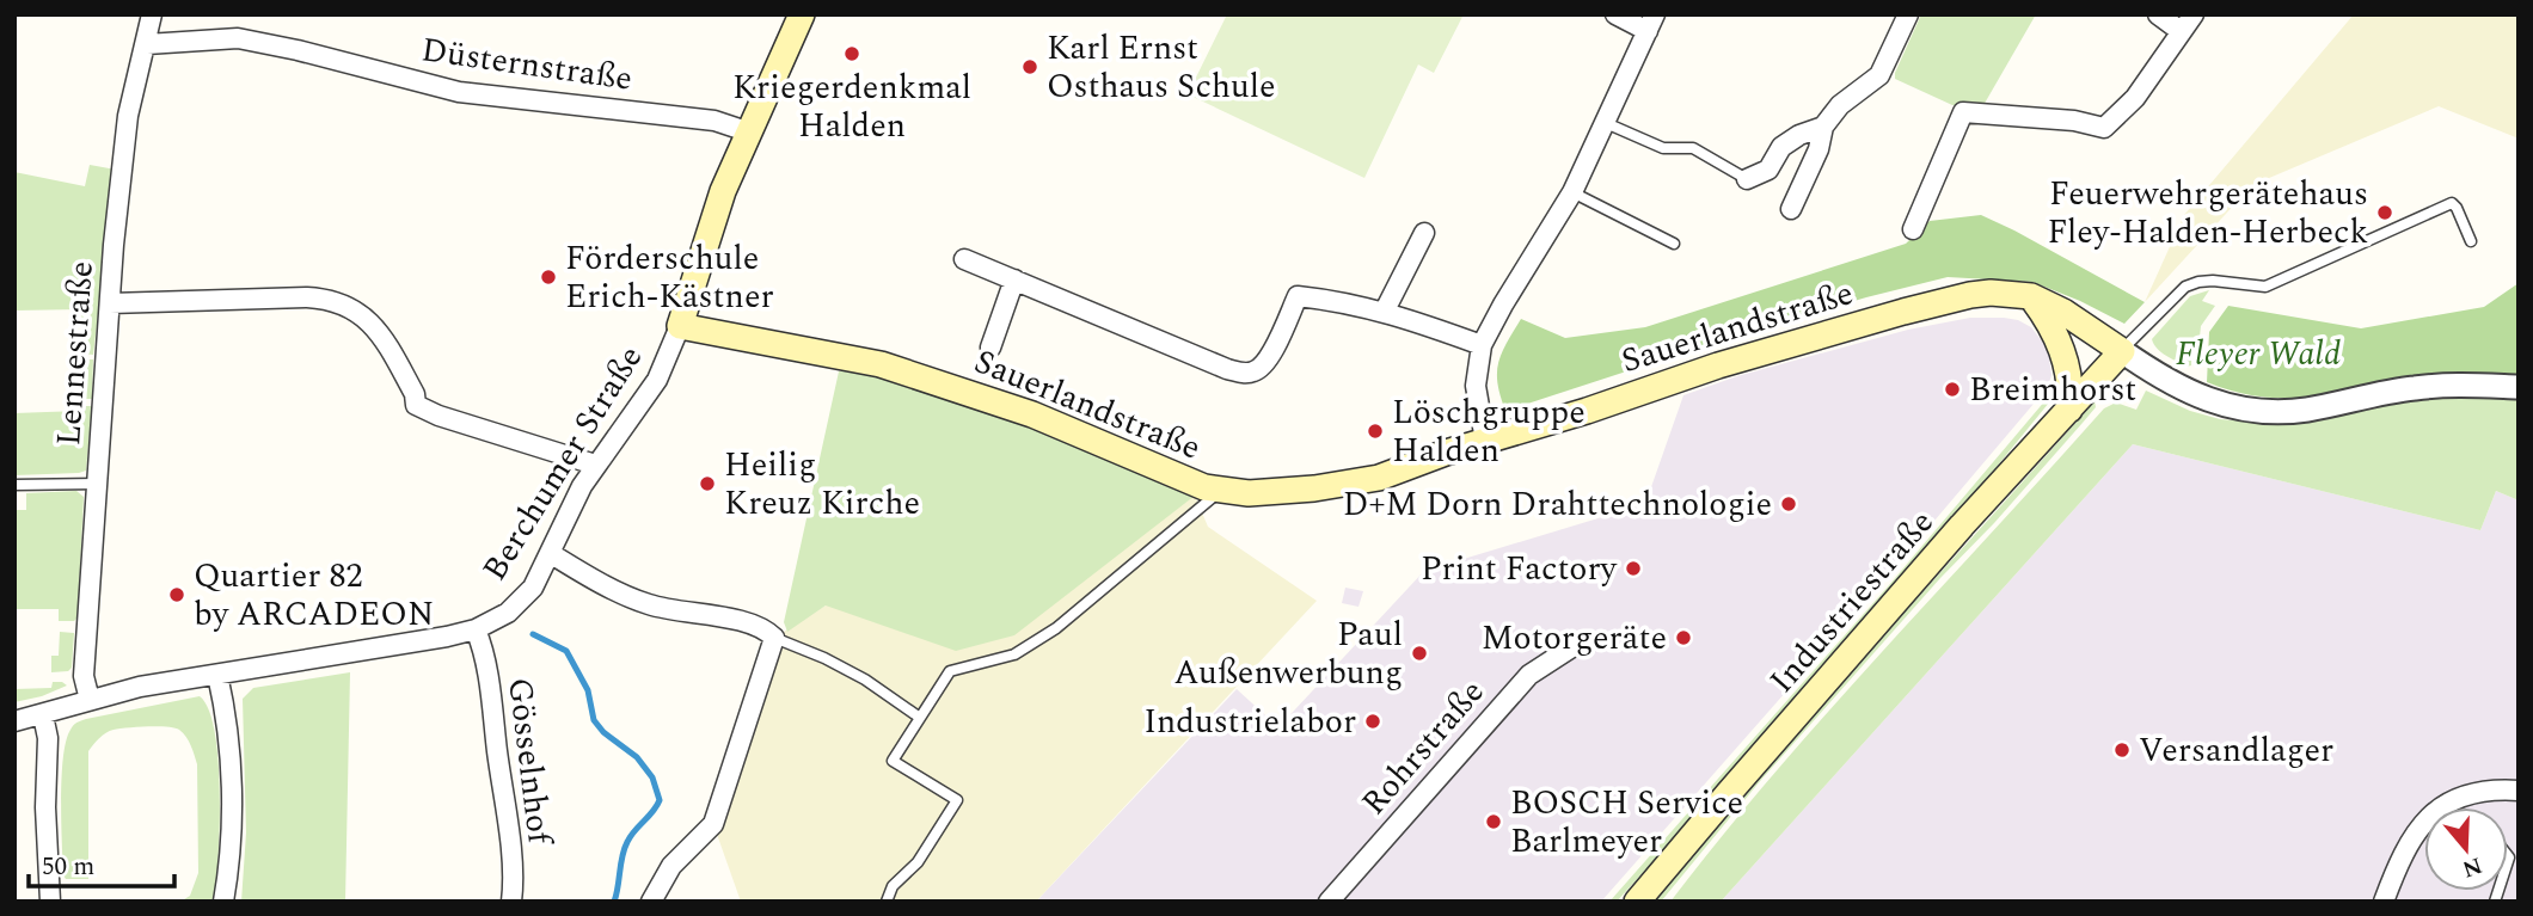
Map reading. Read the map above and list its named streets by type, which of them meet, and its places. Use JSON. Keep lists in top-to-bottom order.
{
  "streets": {
    "main road": ["Sauerlandstraße", "Berchumer Straße", "Industriestraße"],
    "street": [
      "Düsternstraße",
      "Lennestraße",
      "Rohrstraße",
      "Gösselnhof"
    ]
  },
  "crossings": [
    ["Düsternstraße", "Lennestraße"],
    ["Düsternstraße", "Berchumer Straße"],
    ["Sauerlandstraße", "Berchumer Straße"],
    ["Sauerlandstraße", "Industriestraße"],
    ["Lennestraße", "Berchumer Straße"],
    ["Berchumer Straße", "Gösselnhof"]
  ],
  "parks": ["Fleyer Wald"],
  "places": [
    "Kriegerdenkmal Halden",
    "Karl Ernst Osthaus Schule",
    "Feuerwehrgerätehaus Fley-Halden-Herbeck",
    "Förderschule Erich-Kästner",
    "Breimhorst",
    "Löschgruppe Halden",
    "Heilig Kreuz Kirche",
    "D+M Dorn Drahttechnologie",
    "Print Factory",
    "Quartier 82 by ARCADEON",
    "Motorgeräte",
    "Paul Außenwerbung",
    "Industrielabor",
    "Versandlager",
    "BOSCH Service Barlmeyer"
  ],
  "scale_bar": "50 m",
  "north": "bottom"
}
